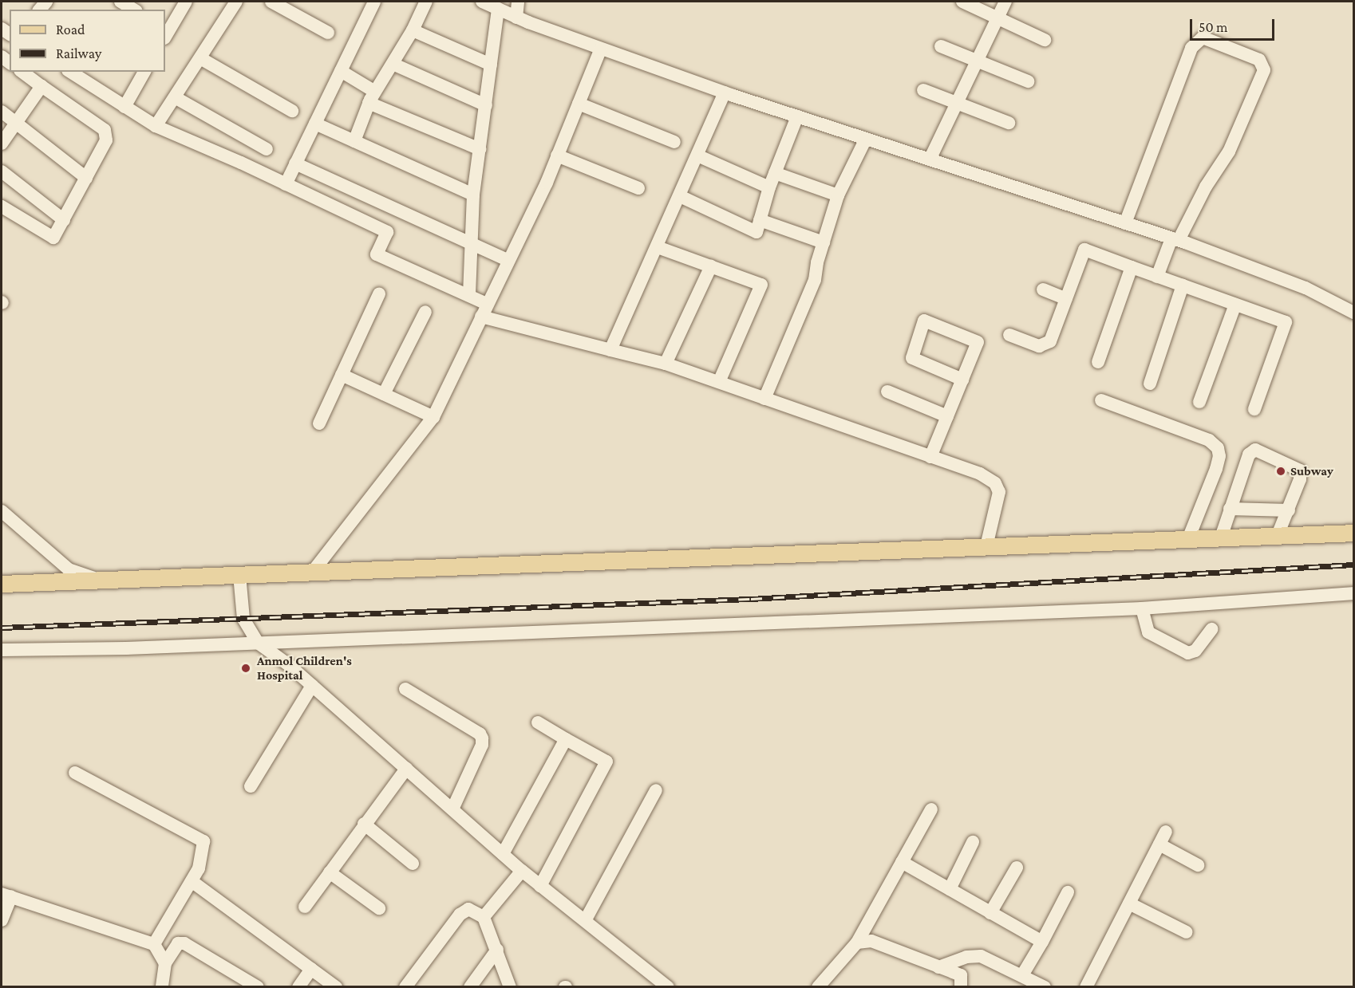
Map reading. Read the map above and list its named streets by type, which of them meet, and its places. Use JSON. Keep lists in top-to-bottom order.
{
  "places": ["Subway", "Anmol Children's Hospital"],
  "legend": ["Road", "Railway"],
  "scale_bar": "50 m"
}
